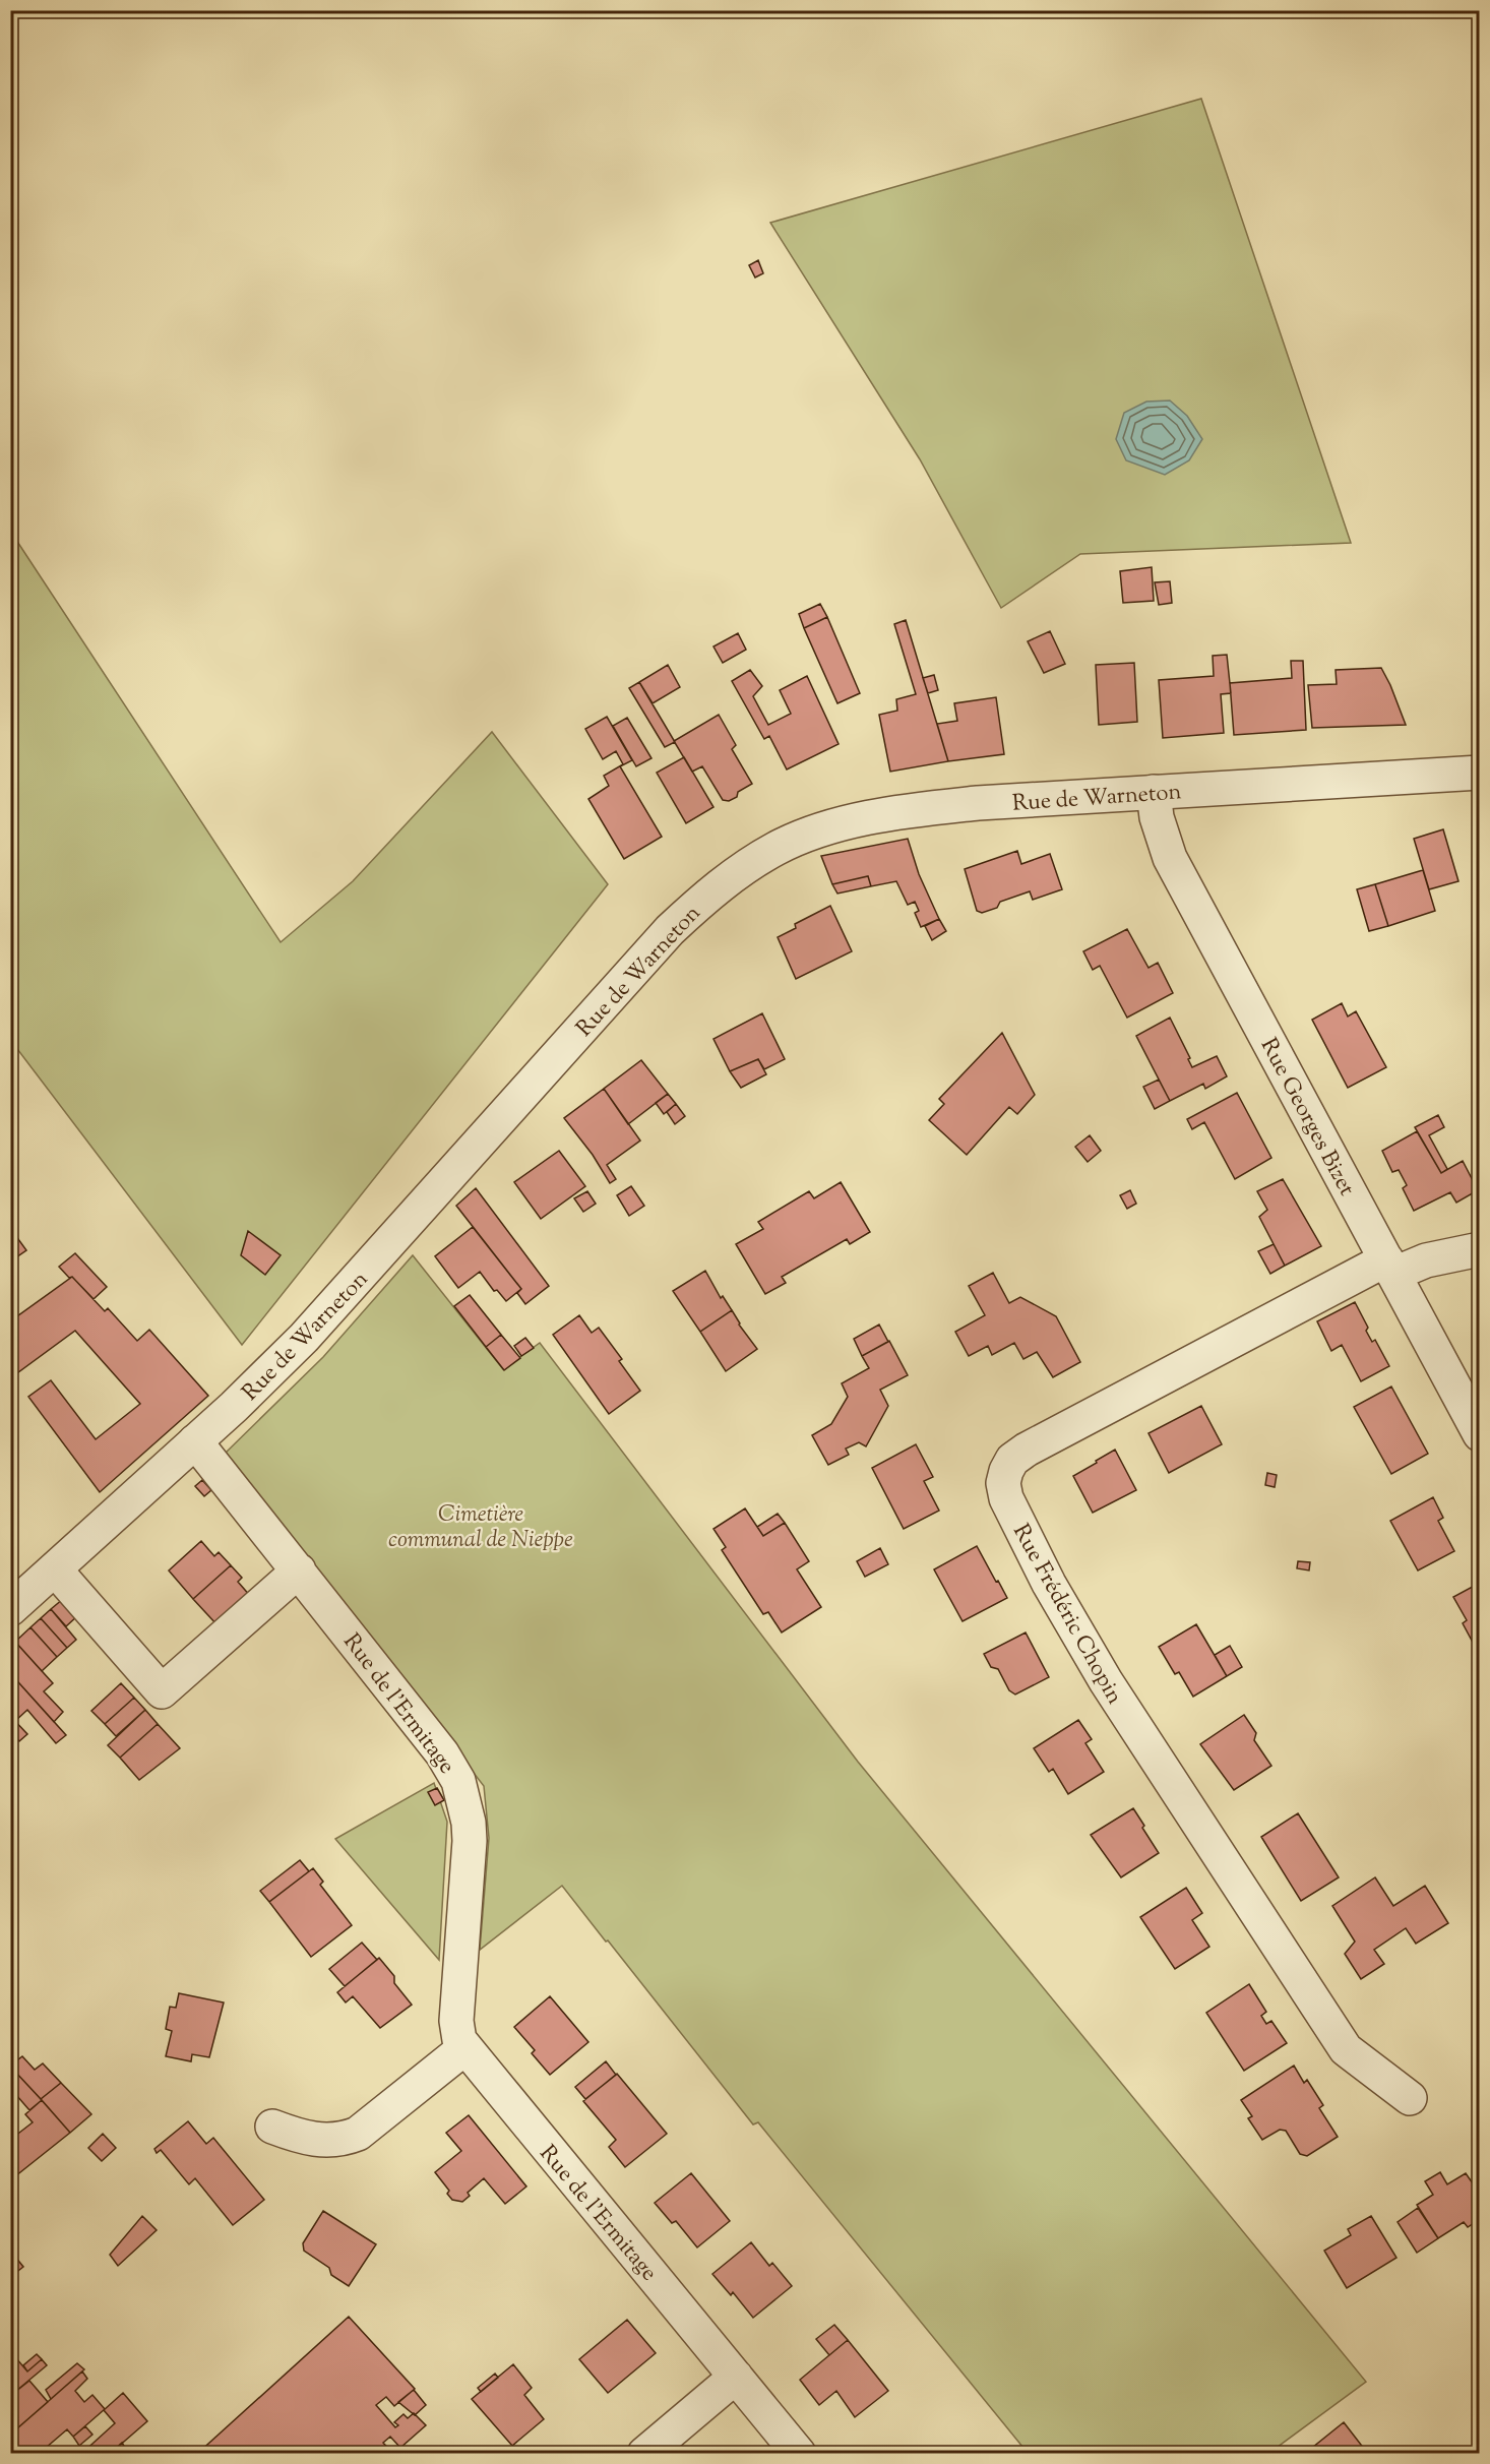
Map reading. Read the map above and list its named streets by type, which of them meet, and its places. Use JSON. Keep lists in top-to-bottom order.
{
  "streets": {
    "street": [
      "Rue de Warneton",
      "Rue Georges Bizet",
      "Rue Frédéric Chopin",
      "Rue de l'Ermitage"
    ]
  },
  "crossings": [
    ["Rue de Warneton", "Rue Georges Bizet"],
    ["Rue de Warneton", "Rue de l'Ermitage"],
    ["Rue Georges Bizet", "Rue Frédéric Chopin"]
  ],
  "parks": ["Cimetière communal de Nieppe"]
}
